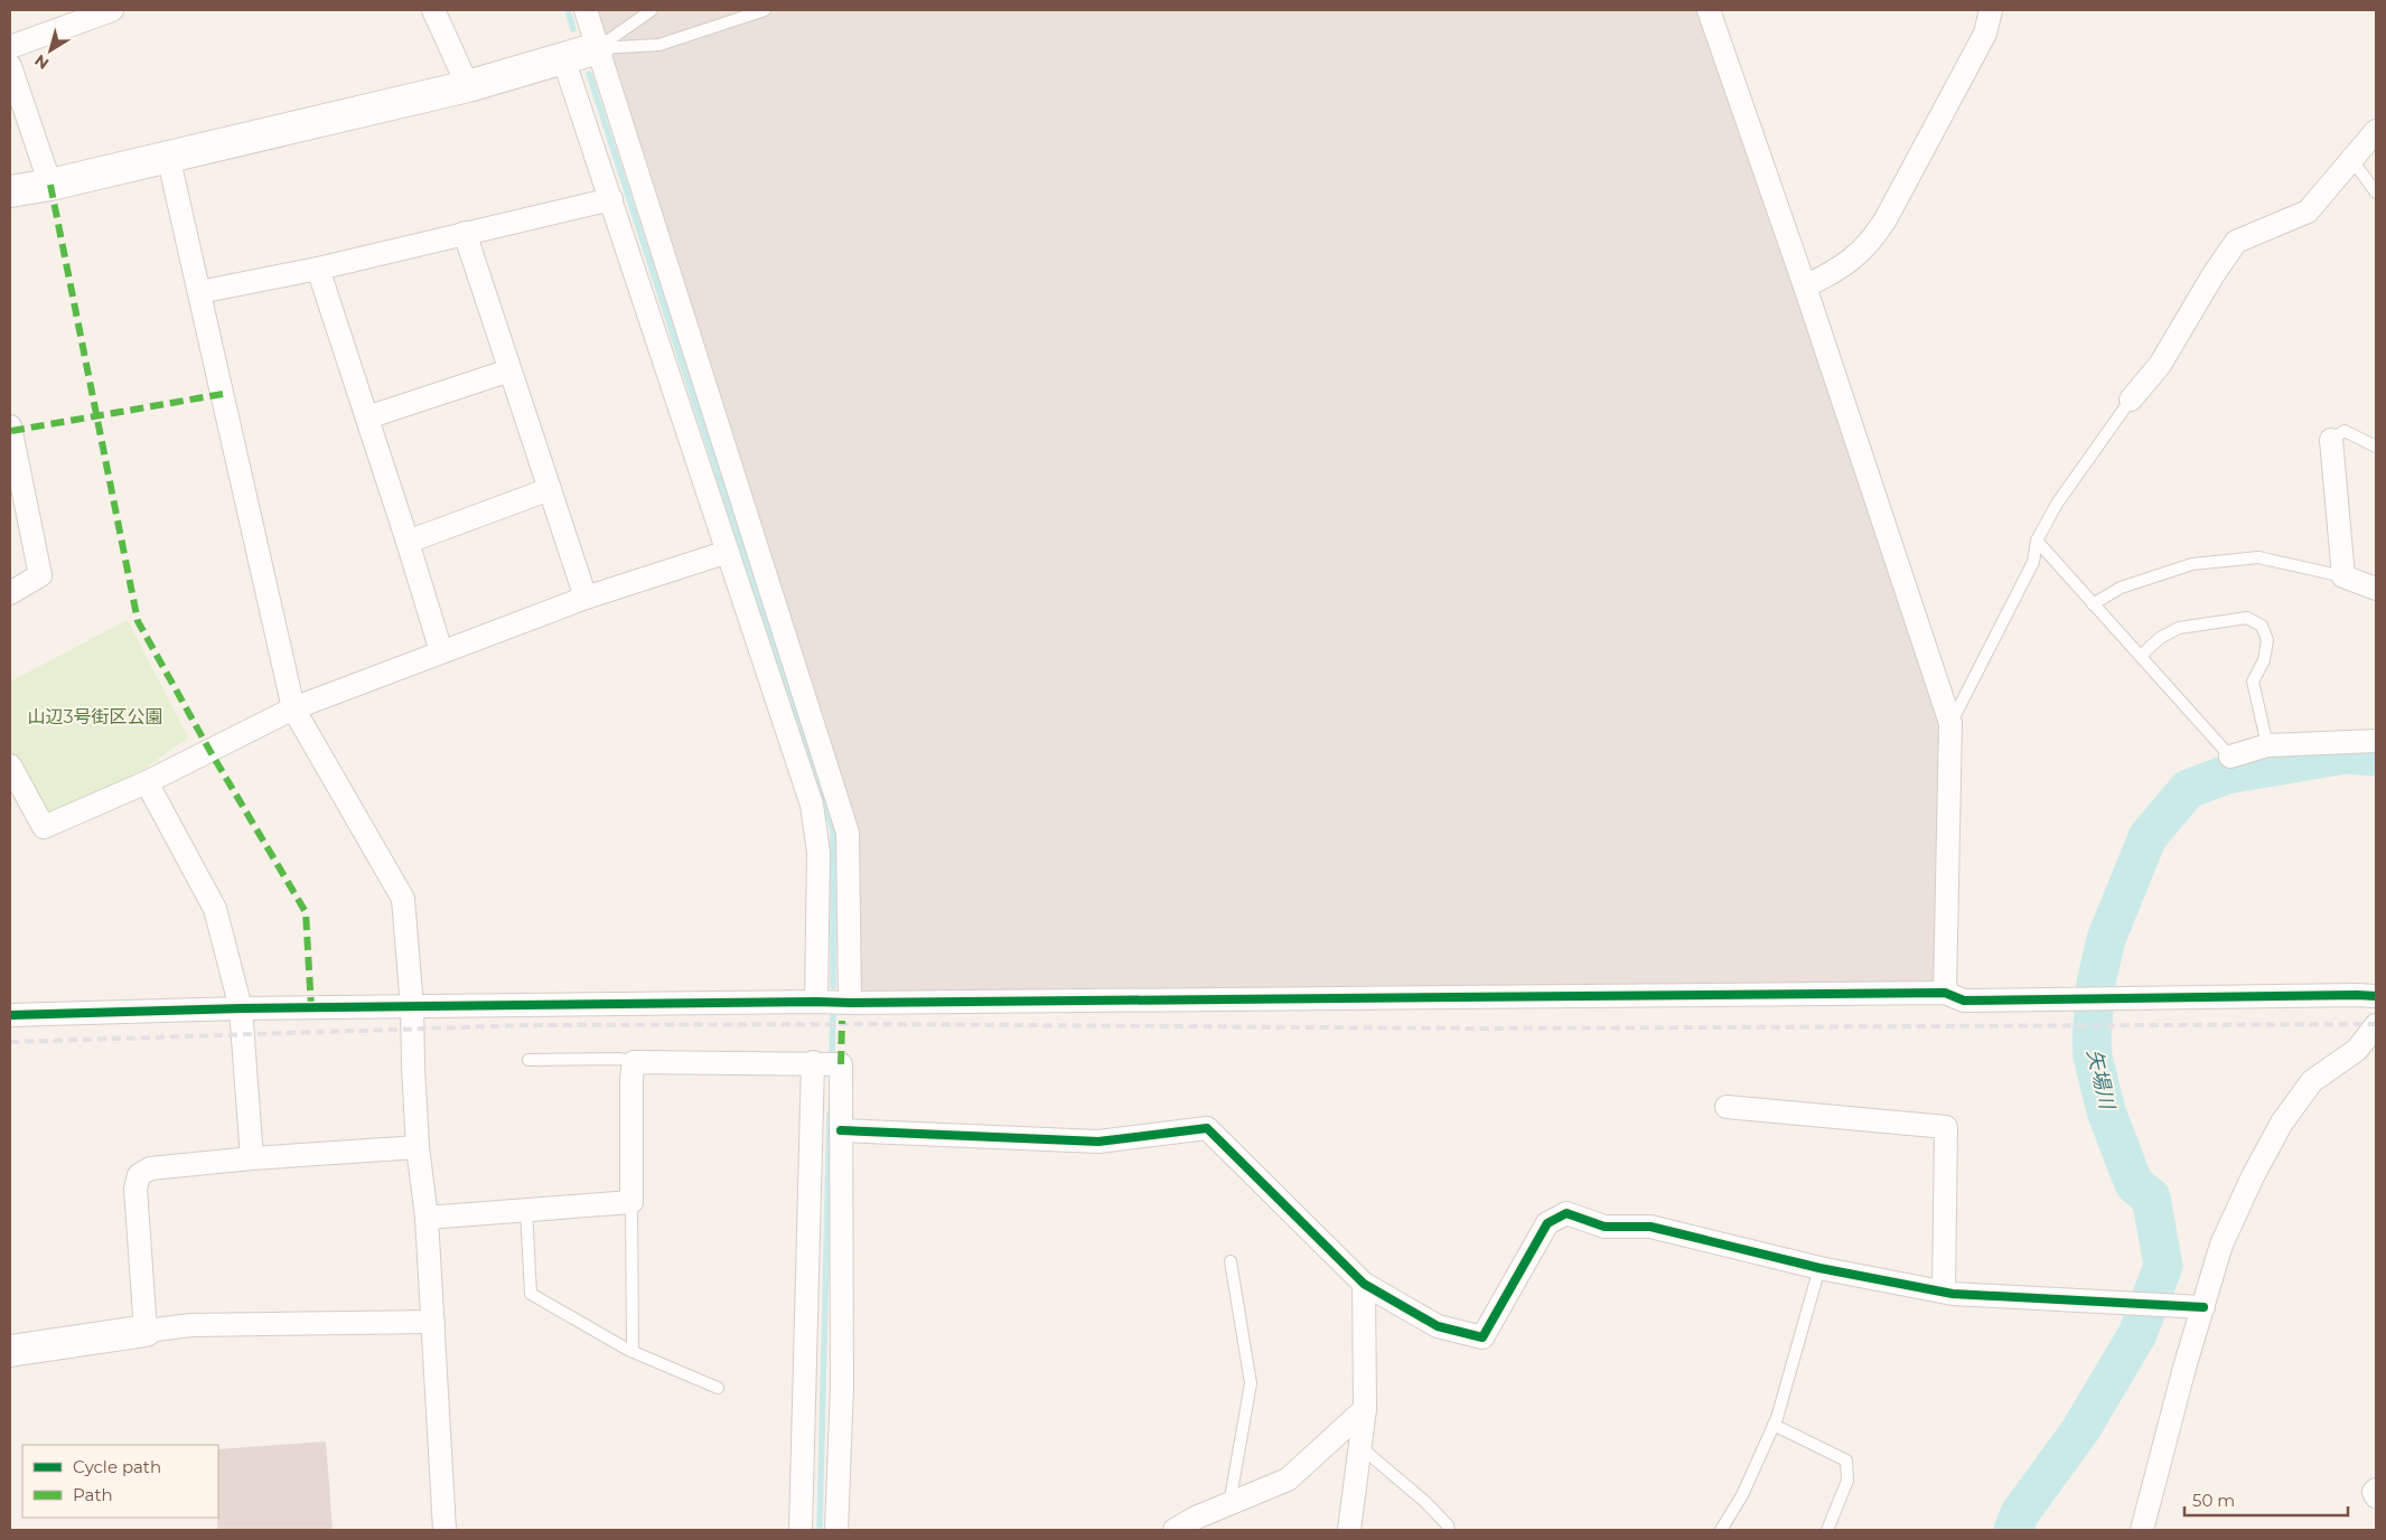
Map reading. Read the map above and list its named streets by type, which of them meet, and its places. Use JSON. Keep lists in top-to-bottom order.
{
  "water": ["矢場川"],
  "parks": ["山辺3号街区公園"],
  "legend": ["Cycle path", "Path"],
  "scale_bar": "50 m",
  "north": "bottom left"
}
